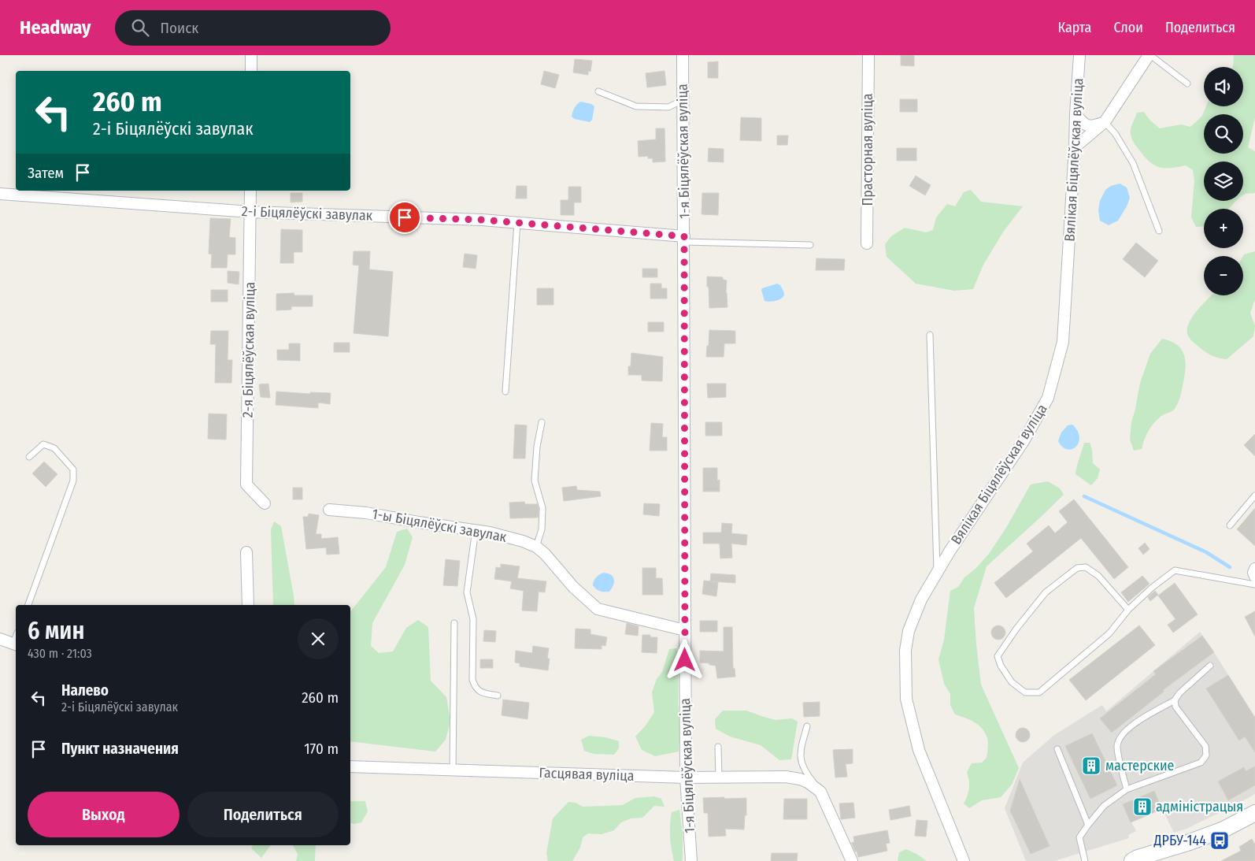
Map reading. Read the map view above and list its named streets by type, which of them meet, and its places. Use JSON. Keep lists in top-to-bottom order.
{
  "streets": {
    "street": [
      "Прасторная вуліца",
      "1-я Біцялёўская вуліца",
      "Вялікая Біцялёўская вуліца",
      "2-і Біцялёўскі завулак",
      "2-я Біцялёўская вуліца",
      "1-ы Біцялёўскі завулак",
      "Гасцявая вуліца"
    ]
  },
  "crossings": [
    ["1-я Біцялёўская вуліца", "2-і Біцялёўскі завулак"],
    ["1-я Біцялёўская вуліца", "1-ы Біцялёўскі завулак"],
    ["1-я Біцялёўская вуліца", "Гасцявая вуліца"],
    ["2-і Біцялёўскі завулак", "2-я Біцялёўская вуліца"]
  ],
  "places": {
    "building": ["мастерские", "адміністрацыя"],
    "bus stop": ["ДРБУ-144"]
  },
  "page": {
    "header": "Headway",
    "search": "Поиск",
    "nav": ["Карта", "Слои", "Поделиться"],
    "map_buttons": ["+", "−"],
    "turn": ["260 m", "2-і Біцялёўскі завулак"],
    "then": "Затем",
    "heading": ["6 мин", "430 m · 21:03"],
    "list": [
      {
        "name": "Налево",
        "note": "2-і Біцялёўскі завулак",
        "value": "260 m"
      },
      {
        "name": "Пункт назначения",
        "value": "170 m"
      }
    ],
    "buttons": ["Выход", "Поделиться"]
  }
}
